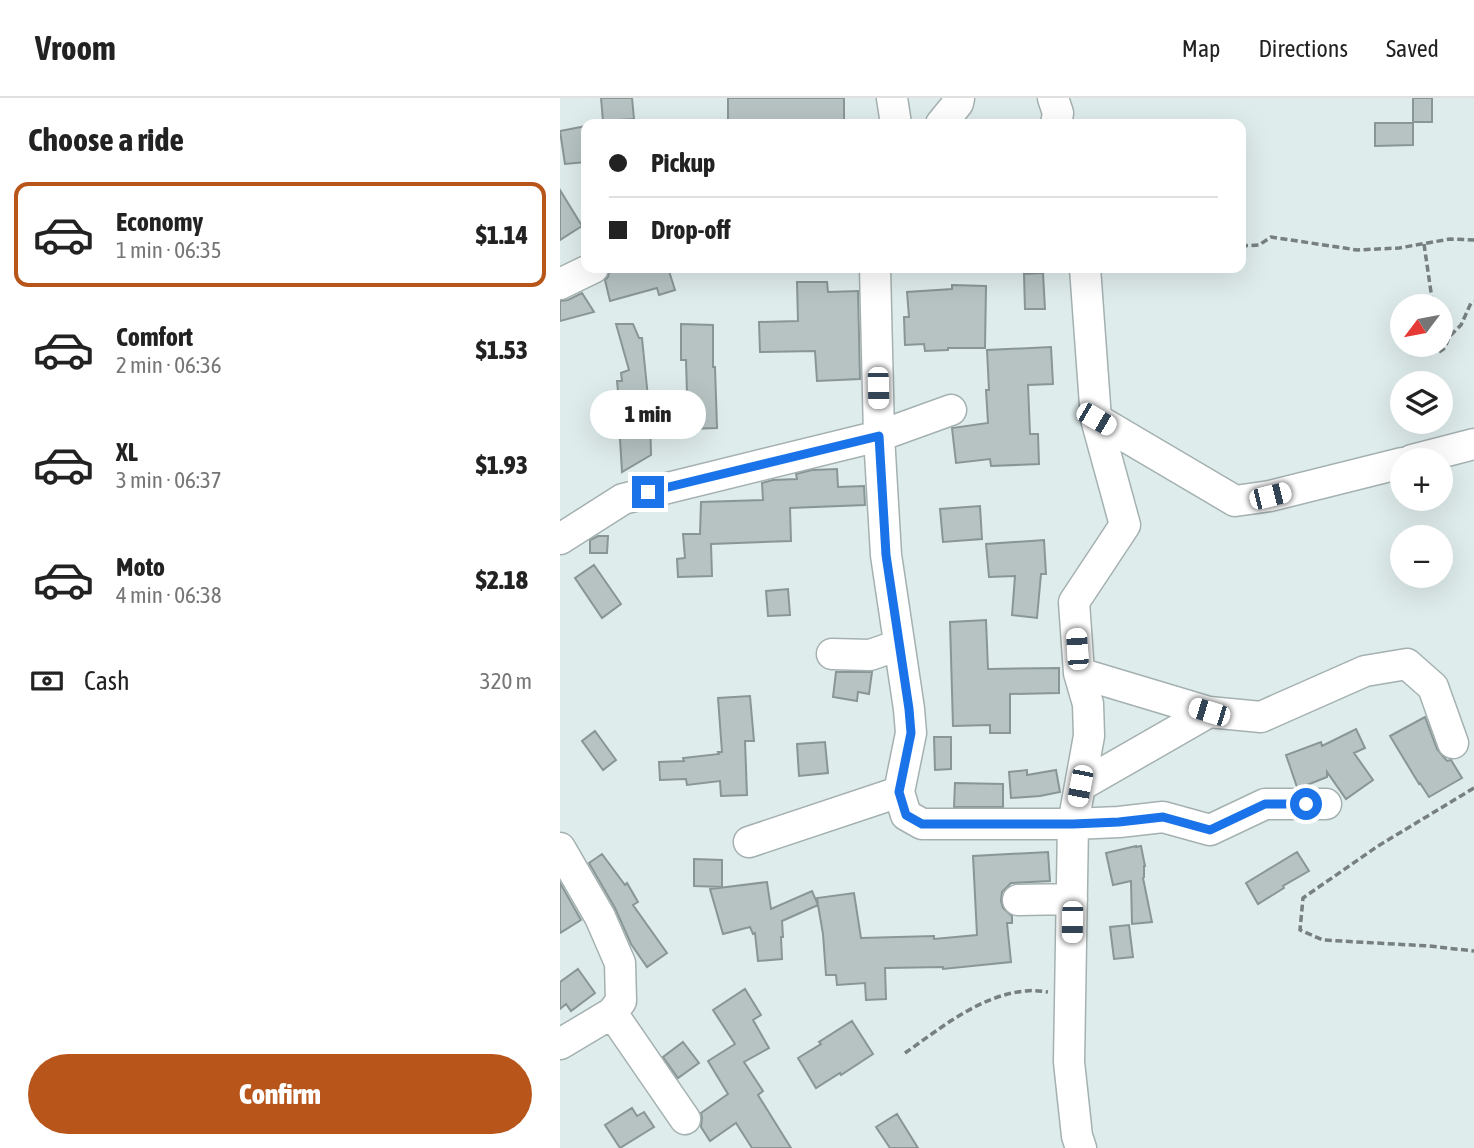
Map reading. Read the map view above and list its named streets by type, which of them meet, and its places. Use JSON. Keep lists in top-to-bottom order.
{
  "north": "bottom left",
  "page": {
    "header": "Vroom",
    "nav": ["Map", "Directions", "Saved"],
    "heading": "Choose a ride",
    "banner": ["Pickup", "Drop-off"],
    "list": [
      {
        "name": "Economy",
        "note": "1 min · 06:35",
        "value": "$1.14"
      },
      {
        "name": "Comfort",
        "note": "2 min · 06:36",
        "value": "$1.53"
      },
      {
        "name": "XL",
        "note": "3 min · 06:37",
        "value": "$1.93"
      },
      {
        "name": "Moto",
        "note": "4 min · 06:38",
        "value": "$2.18"
      }
    ],
    "map_buttons": ["+", "−"],
    "bubble": "1 min",
    "pay": ["Cash", "320 m"],
    "buttons": "Confirm"
  }
}
